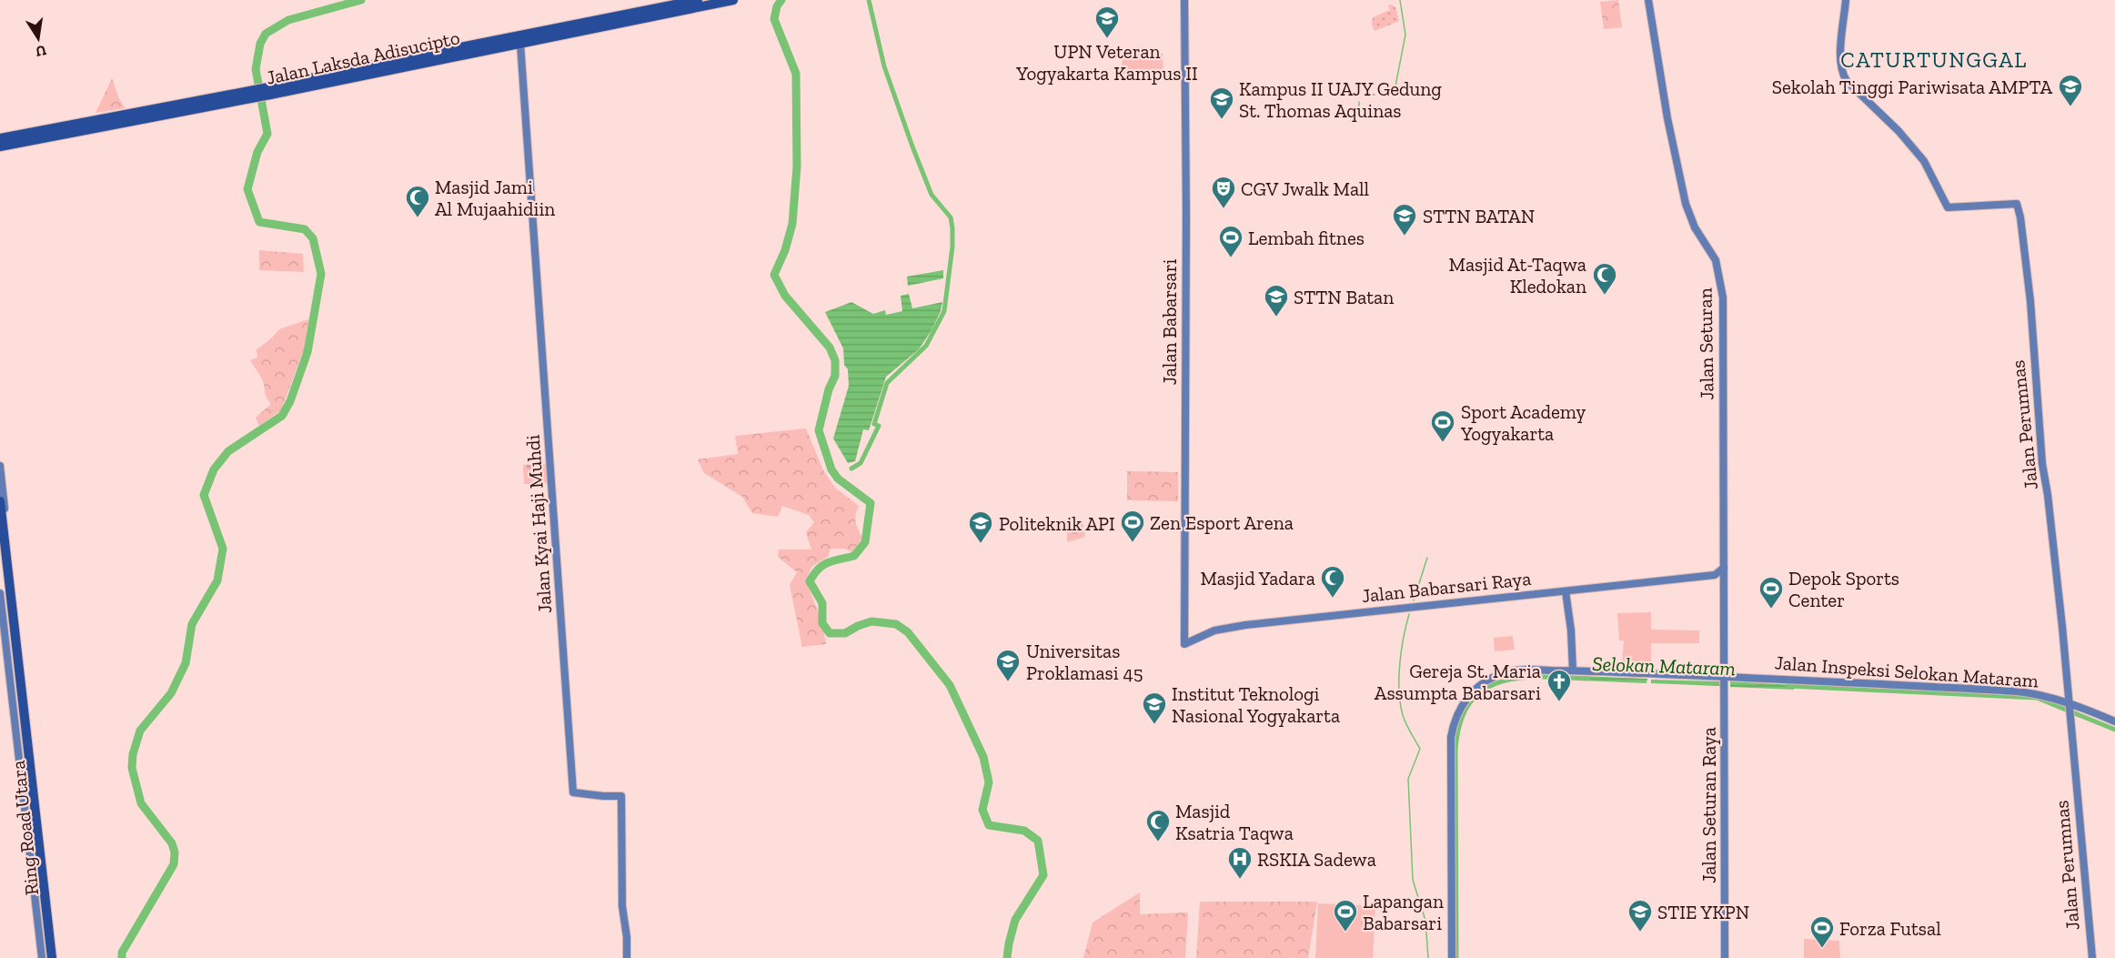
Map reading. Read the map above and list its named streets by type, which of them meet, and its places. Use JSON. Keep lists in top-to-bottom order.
{
  "streets": {
    "highway": ["Jalan Laksda Adisucipto"],
    "street": [
      "Jalan Babarsari",
      "Jalan Seturan",
      "Jalan Perumnas",
      "Jalan Kyai Haji Muhdi",
      "Jalan Babarsari Raya",
      "Jalan Inspeksi Selokan Mataram",
      "Jalan Seturan Raya"
    ]
  },
  "crossings": [
    ["Jalan Laksda Adisucipto", "Jalan Kyai Haji Muhdi"],
    ["Jalan Babarsari", "Jalan Babarsari Raya"],
    ["Jalan Perumnas", "Jalan Inspeksi Selokan Mataram"],
    ["Jalan Inspeksi Selokan Mataram", "Jalan Seturan Raya"]
  ],
  "districts": ["CATURTUNGGAL"],
  "water": ["Selokan Mataram"],
  "places": {
    "school or university": [
      "UPN Veteran Yogyakarta Kampus II",
      "Sekolah Tinggi Pariwisata AMPTA",
      "Kampus II UAJY Gedung St. Thomas Aquinas",
      "STTN BATAN",
      "STTN Batan",
      "Politeknik API",
      "Universitas Proklamasi 45",
      "Institut Teknologi Nasional Yogyakarta",
      "STIE YKPN"
    ],
    "theatre": ["CGV Jwalk Mall"],
    "mosque": [
      "Masjid Jami Al Mujaahidiin",
      "Masjid At-Taqwa Kledokan",
      "Masjid Yadara",
      "Masjid Ksatria Taqwa"
    ],
    "sports": [
      "Lembah fitnes",
      "Sport Academy Yogyakarta",
      "Zen Esport Arena",
      "Depok Sports Center",
      "Lapangan Babarsari",
      "Forza Futsal"
    ],
    "church": ["Gereja St. Maria Assumpta Babarsari"],
    "hospital": ["RSKIA Sadewa"]
  },
  "north": "bottom"
}
